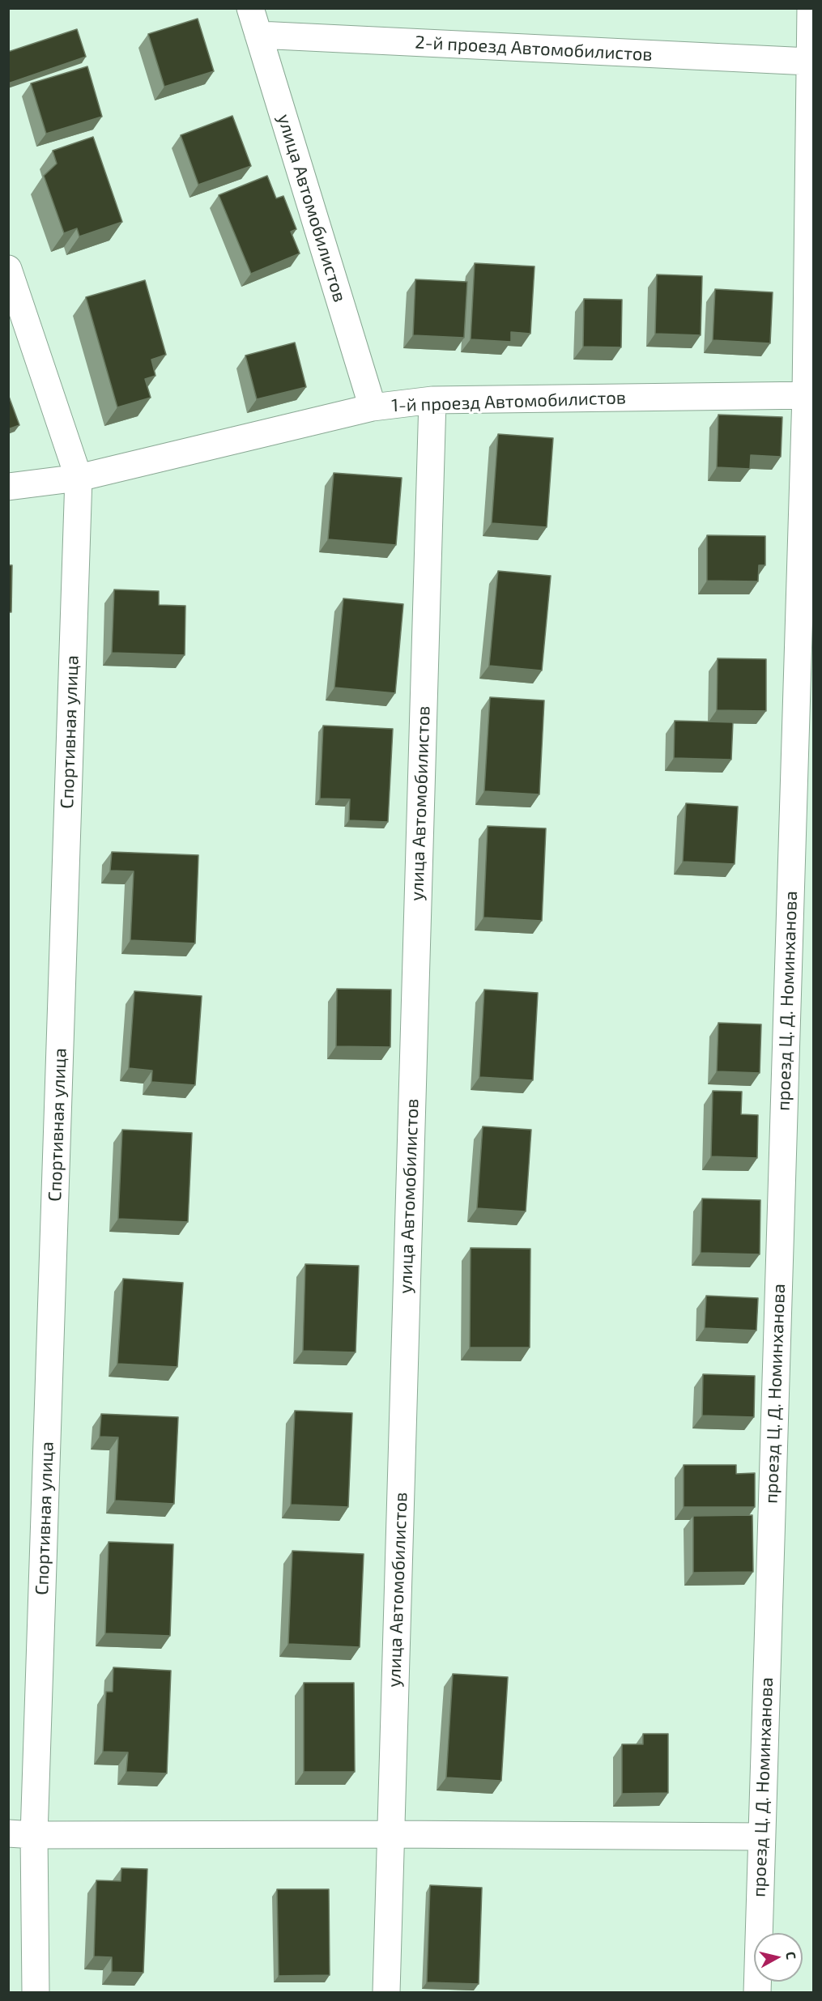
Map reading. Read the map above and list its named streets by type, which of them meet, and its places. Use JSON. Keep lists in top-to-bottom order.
{
  "streets": {
    "street": [
      "2-й проезд Автомобилистов",
      "улица Автомобилистов",
      "1-й проезд Автомобилистов",
      "Спортивная улица",
      "проезд Ц. Д. Номинханова"
    ]
  },
  "crossings": [
    ["2-й проезд Автомобилистов", "улица Автомобилистов"],
    ["2-й проезд Автомобилистов", "проезд Ц. Д. Номинханова"],
    ["улица Автомобилистов", "1-й проезд Автомобилистов"],
    ["1-й проезд Автомобилистов", "Спортивная улица"],
    ["1-й проезд Автомобилистов", "проезд Ц. Д. Номинханова"]
  ],
  "north": "right"
}
